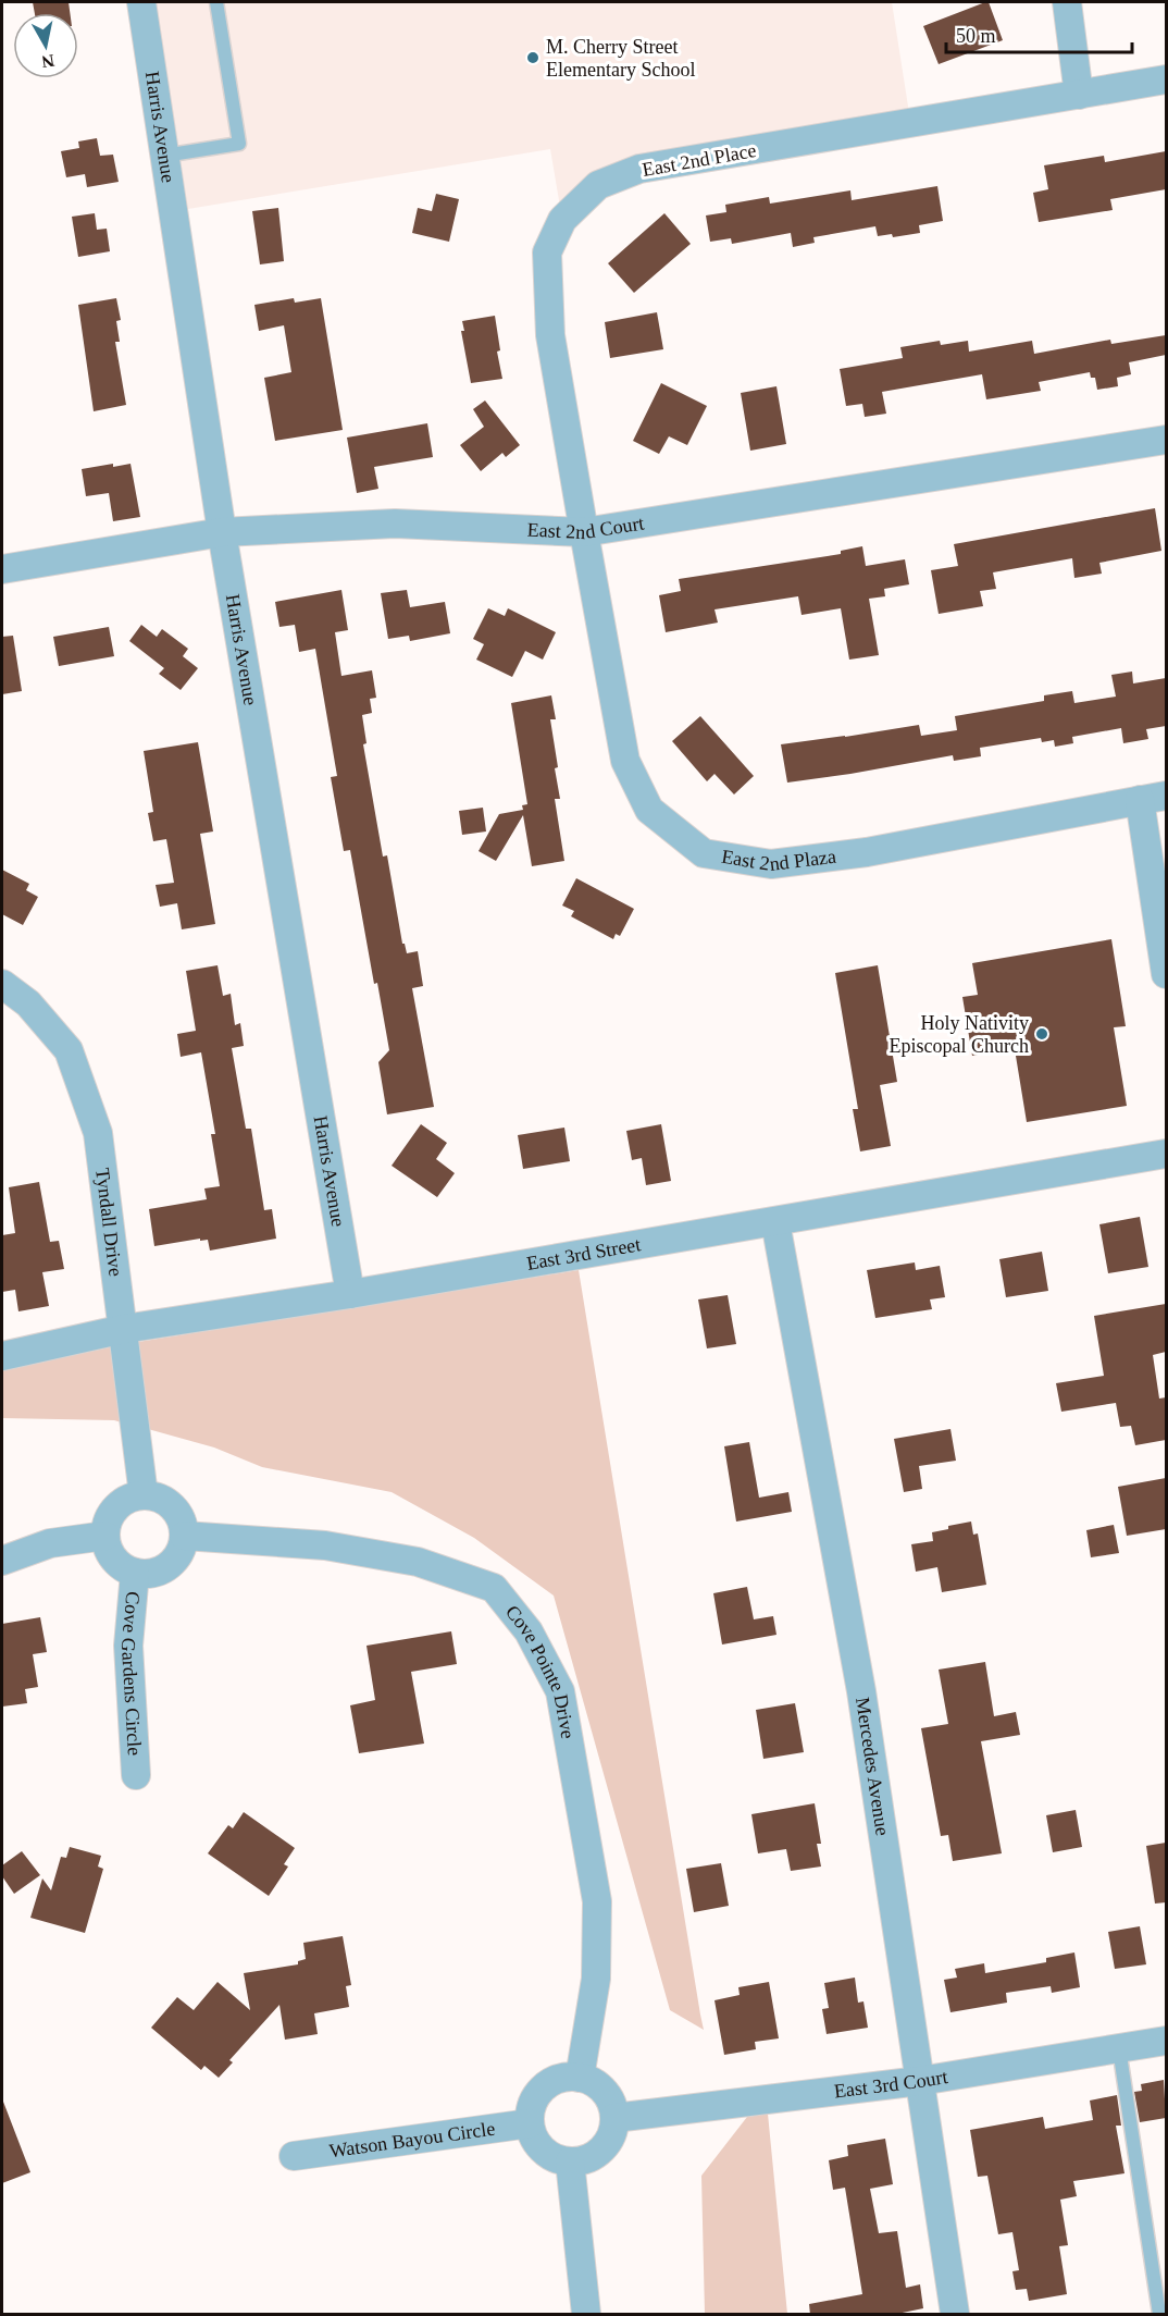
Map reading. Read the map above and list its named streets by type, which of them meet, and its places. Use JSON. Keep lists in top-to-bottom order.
{
  "streets": {
    "street": [
      "Harris Avenue",
      "East 2nd Place",
      "East 2nd Court",
      "East 2nd Plaza",
      "Tyndall Drive",
      "East 3rd Street",
      "Cove Gardens Circle",
      "Cove Pointe Drive",
      "Mercedes Avenue",
      "East 3rd Court",
      "Watson Bayou Circle"
    ]
  },
  "crossings": [
    ["Harris Avenue", "East 2nd Court"],
    ["Harris Avenue", "East 3rd Street"],
    ["East 2nd Place", "East 2nd Court"],
    ["East 2nd Place", "East 2nd Plaza"],
    ["East 2nd Court", "East 2nd Plaza"],
    ["Tyndall Drive", "East 3rd Street"],
    ["Tyndall Drive", "Cove Gardens Circle"],
    ["Tyndall Drive", "Cove Pointe Drive"],
    ["East 3rd Street", "Mercedes Avenue"],
    ["Cove Gardens Circle", "Cove Pointe Drive"],
    ["Cove Pointe Drive", "East 3rd Court"],
    ["Cove Pointe Drive", "Watson Bayou Circle"],
    ["Mercedes Avenue", "East 3rd Court"],
    ["East 3rd Court", "Watson Bayou Circle"]
  ],
  "places": ["M. Cherry Street Elementary School", "Holy Nativity Episcopal Church"],
  "scale_bar": "50 m",
  "north": "bottom"
}
